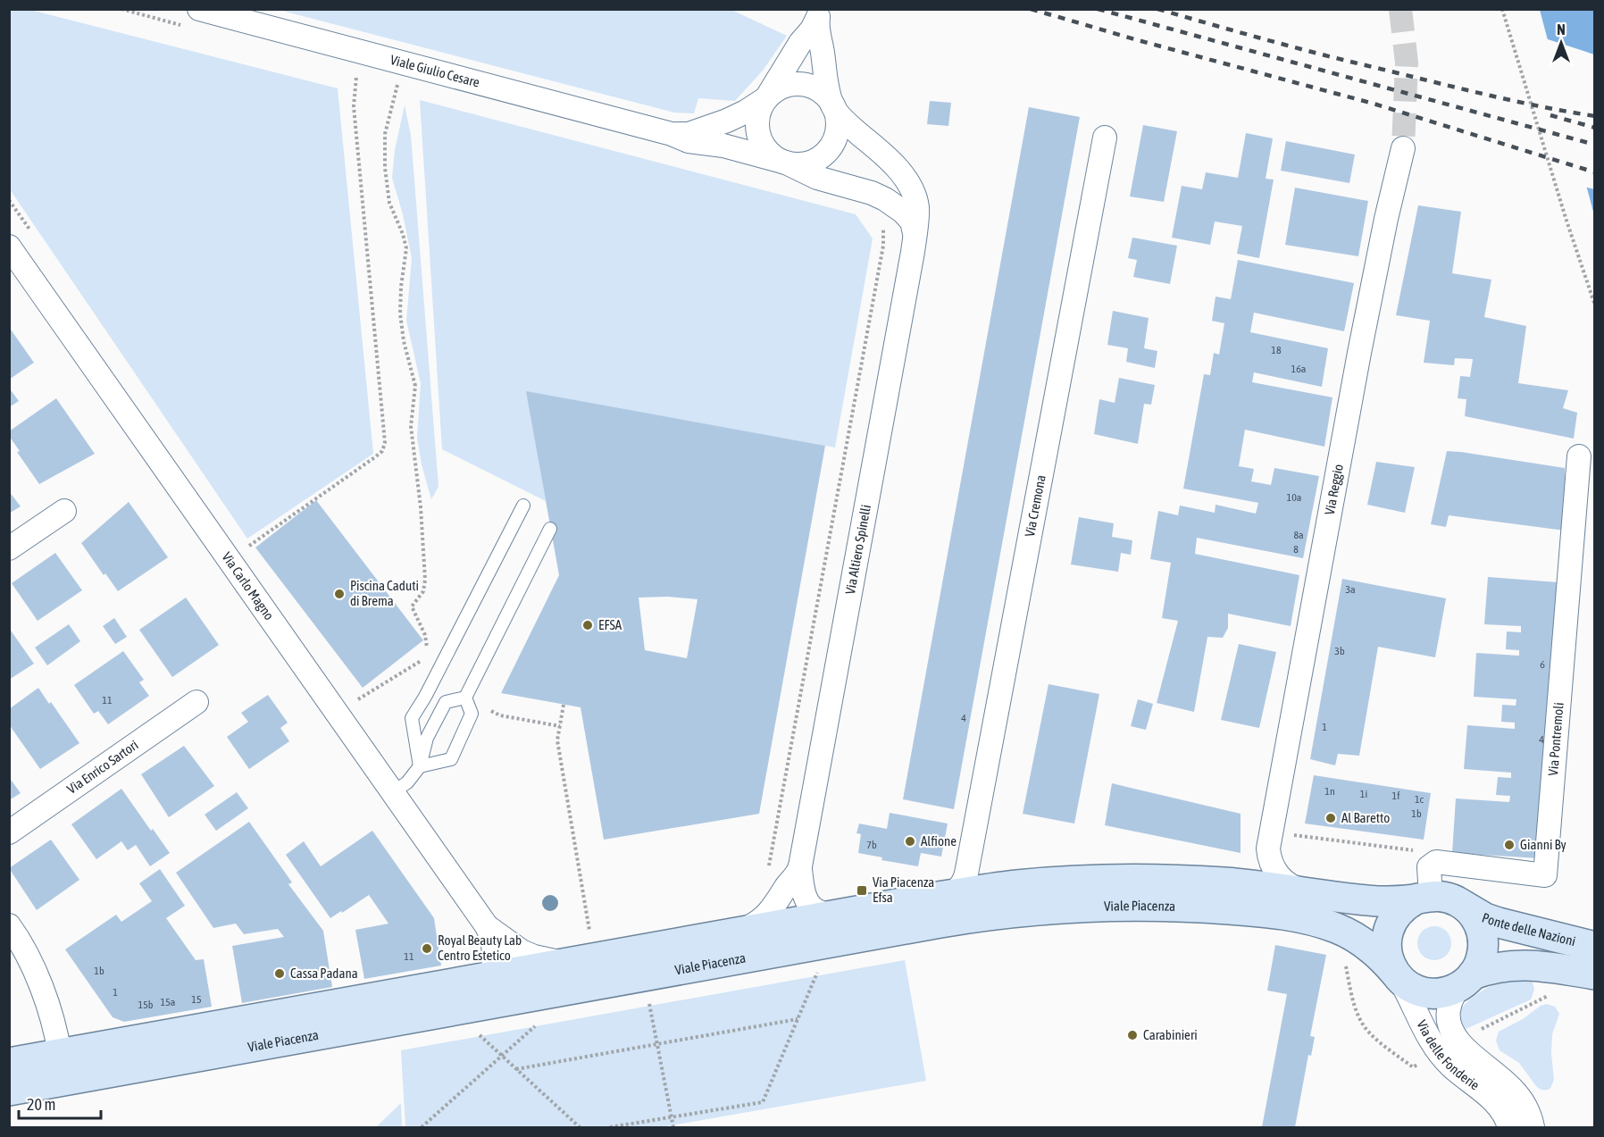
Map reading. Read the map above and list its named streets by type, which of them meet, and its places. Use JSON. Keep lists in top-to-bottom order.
{
  "streets": {
    "main road": ["Viale Piacenza", "Ponte delle Nazioni"],
    "street": [
      "Viale Giulio Cesare",
      "Via Reggio",
      "Via Cremona",
      "Via Altiero Spinelli",
      "Via Carlo Magno",
      "Via Pontremoli",
      "Via Enrico Sartori",
      "Via delle Fonderie"
    ]
  },
  "crossings": [
    ["Viale Giulio Cesare", "Via Altiero Spinelli"],
    ["Via Reggio", "Viale Piacenza"],
    ["Via Cremona", "Viale Piacenza"],
    ["Via Altiero Spinelli", "Viale Piacenza"],
    ["Via Carlo Magno", "Viale Piacenza"],
    ["Via Pontremoli", "Viale Piacenza"],
    ["Via Pontremoli", "Ponte delle Nazioni"],
    ["Via Pontremoli", "Via delle Fonderie"],
    ["Viale Piacenza", "Ponte delle Nazioni"],
    ["Viale Piacenza", "Via delle Fonderie"],
    ["Ponte delle Nazioni", "Via delle Fonderie"]
  ],
  "places": {
    "other": [
      "Piscina Caduti di Brema",
      "EFSA",
      "Al Baretto",
      "Alfione",
      "Gianni By",
      "Royal Beauty Lab Centro Estetico",
      "Cassa Padana",
      "Carabinieri"
    ],
    "transit": ["Via Piacenza Efsa"]
  },
  "house_numbers": [
    "18",
    "16a",
    "10a",
    "8a",
    "8",
    "3a",
    "3b",
    "6",
    "11",
    "4",
    "1",
    "4",
    "1n",
    "1i",
    "1f",
    "1c",
    "1b",
    "7b",
    "11",
    "1b",
    "1",
    "15",
    "15a",
    "15b"
  ],
  "scale_bar": "20 m",
  "north": "top"
}
